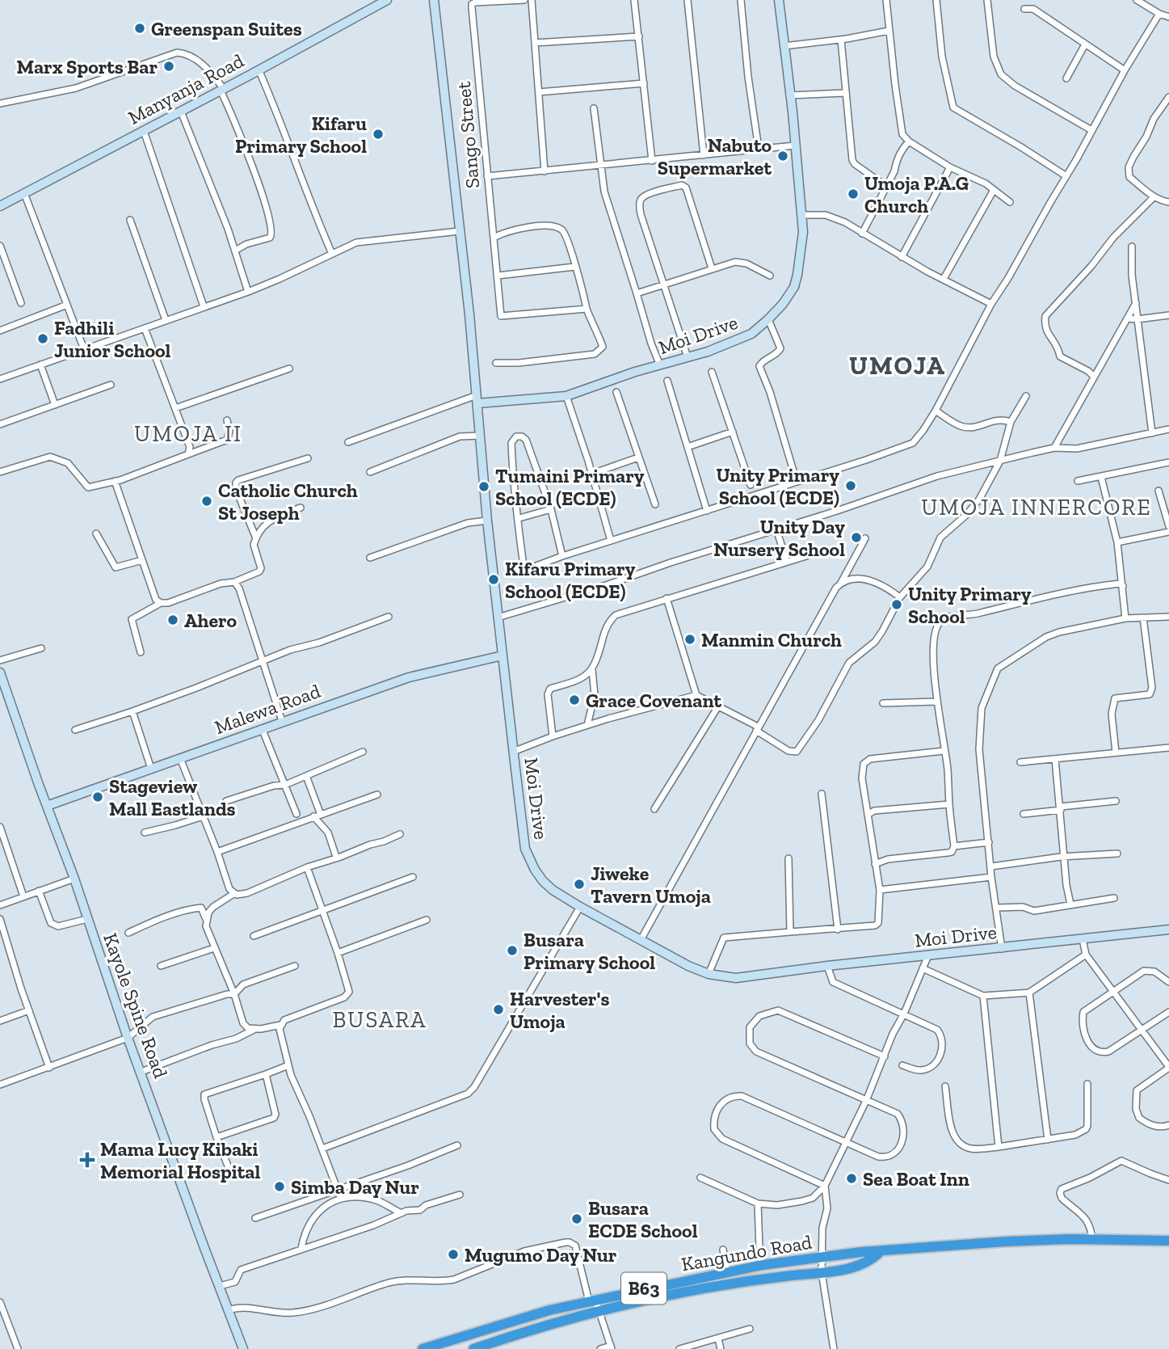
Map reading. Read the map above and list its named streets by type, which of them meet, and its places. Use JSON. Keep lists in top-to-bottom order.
{
  "streets": {
    "highway": ["Kangundo Road", "B63"],
    "street": [
      "Manyanja Road",
      "Sango Street",
      "Moi Drive",
      "Malewa Road",
      "Kayole Spine Road"
    ]
  },
  "crossings": [
    ["Moi Drive", "Malewa Road"],
    ["Malewa Road", "Kayole Spine Road"]
  ],
  "districts": [
    "UMOJA",
    "UMOJA II",
    "UMOJA INNERCORE",
    "BUSARA"
  ],
  "places": {
    "other": [
      "Greenspan Suites",
      "Marx Sports Bar",
      "Kifaru Primary School",
      "Nabuto Supermarket",
      "Umoja P.A.G Church",
      "Fadhili Junior School",
      "Unity Primary School (ECDE)",
      "Tumaini Primary School (ECDE)",
      "Catholic Church St Joseph",
      "Unity Day Nursery School",
      "Kifaru Primary School (ECDE)",
      "Unity Primary School",
      "Ahero",
      "Manmin Church",
      "Grace Covenant",
      "Stageview Mall Eastlands",
      "Jiweke Tavern Umoja",
      "Busara Primary School",
      "Harvester's Umoja",
      "Sea Boat Inn",
      "Simba Day Nur",
      "Busara ECDE School",
      "Mugumo Day Nur"
    ],
    "health": ["Mama Lucy Kibaki Memorial Hospital"]
  }
}
